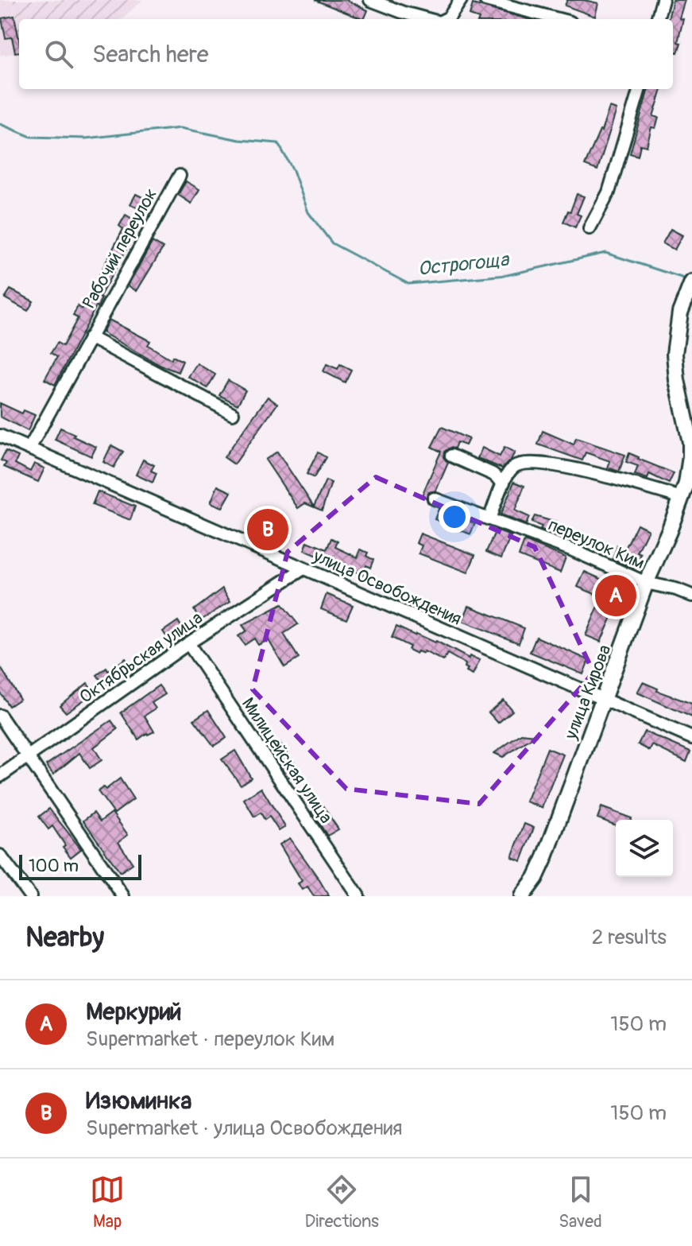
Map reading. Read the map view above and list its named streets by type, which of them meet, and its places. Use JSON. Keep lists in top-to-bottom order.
{
  "streets": {
    "main road": ["улица Кирова"],
    "street": [
      "Рабочий переулок",
      "переулок Ким",
      "улица Освобождения",
      "Октябрьская улица",
      "Милицейская улица"
    ]
  },
  "crossings": [
    ["Рабочий переулок", "улица Освобождения"],
    ["переулок Ким", "улица Кирова"],
    ["улица Освобождения", "Октябрьская улица"],
    ["улица Освобождения", "улица Кирова"],
    ["Октябрьская улица", "Милицейская улица"]
  ],
  "water": ["Острогоща"],
  "scale_bar": "100 m",
  "page": {
    "search": "Search here",
    "pins": ["B", "A"],
    "scale": "100 m",
    "heading": ["Nearby", "2 results"],
    "list": [
      {
        "mark": "A",
        "name": "Меркурий",
        "note": "Supermarket · переулок Ким",
        "value": "150 m"
      },
      {
        "mark": "B",
        "name": "Изюминка",
        "note": "Supermarket · улица Освобождения",
        "value": "150 m"
      }
    ],
    "nav": ["Map", "Directions", "Saved"]
  }
}
